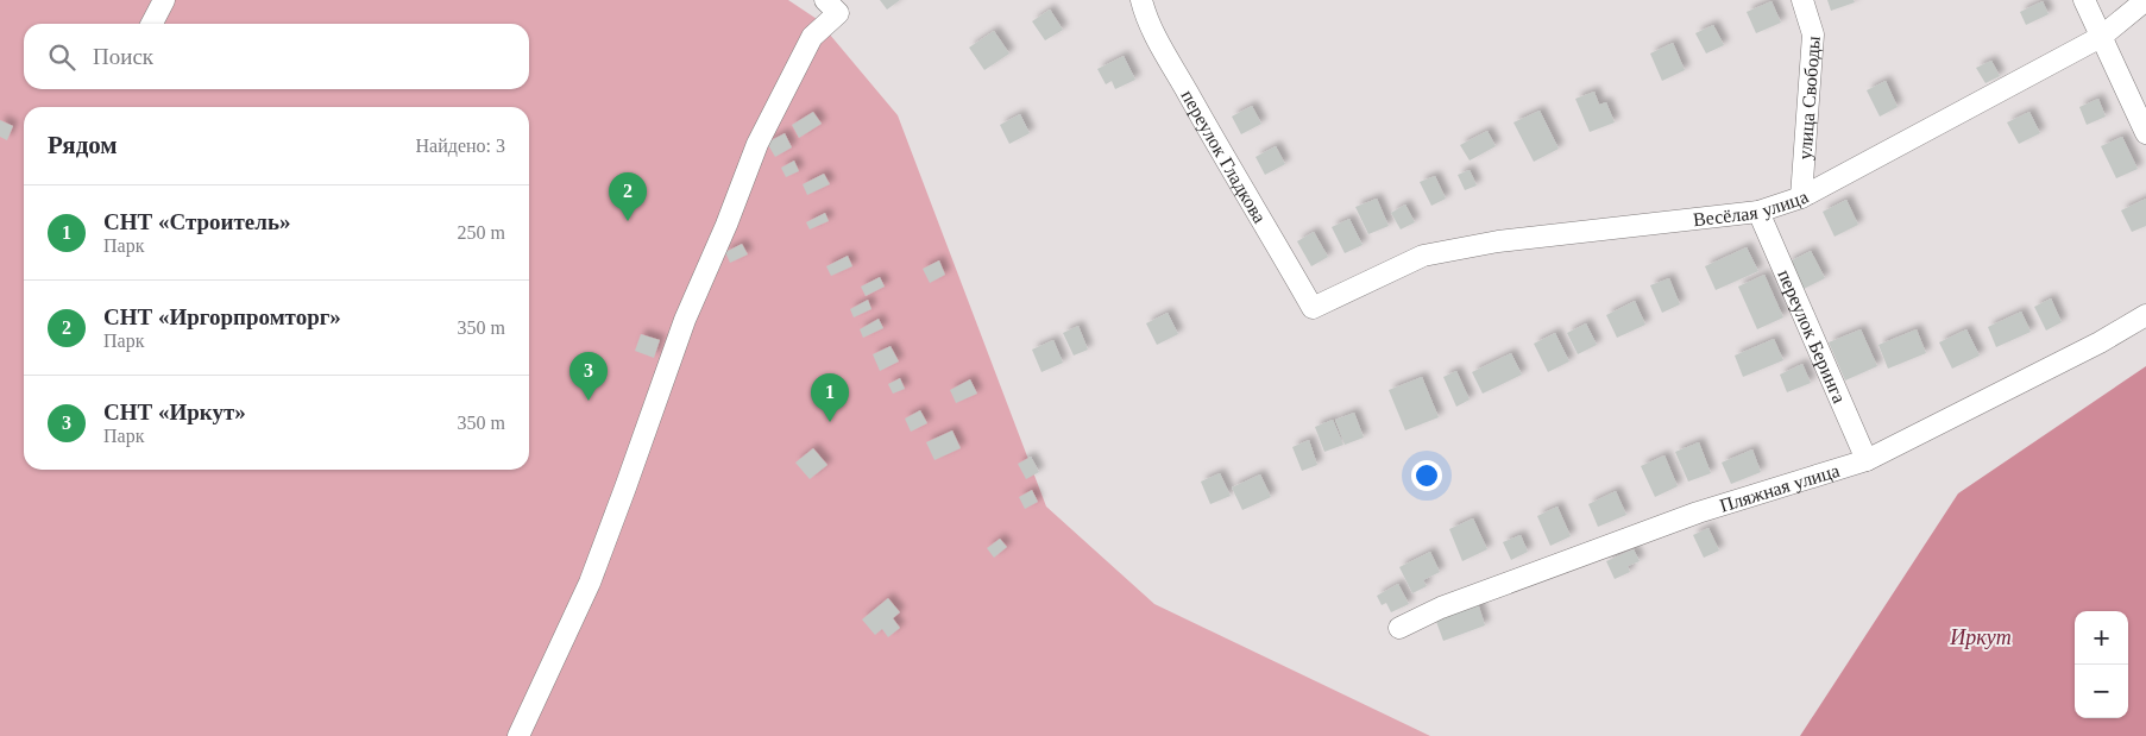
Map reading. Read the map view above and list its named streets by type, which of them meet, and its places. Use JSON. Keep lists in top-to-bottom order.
{
  "streets": {
    "street": [
      "улица Свободы",
      "переулок Гладкова",
      "Весёлая улица",
      "переулок Беринга",
      "Пляжная улица"
    ]
  },
  "crossings": [
    ["улица Свободы", "Весёлая улица"],
    ["переулок Гладкова", "Весёлая улица"],
    ["Весёлая улица", "переулок Беринга"],
    ["переулок Беринга", "Пляжная улица"]
  ],
  "water": ["Иркут"],
  "page": {
    "search": "Поиск",
    "heading": ["Рядом", "Найдено: 3"],
    "pins": ["2", "3", "1"],
    "list": [
      {
        "mark": "1",
        "name": "СНТ «Строитель»",
        "note": "Парк",
        "value": "250 m"
      },
      {
        "mark": "2",
        "name": "СНТ «Иргорпромторг»",
        "note": "Парк",
        "value": "350 m"
      },
      {
        "mark": "3",
        "name": "СНТ «Иркут»",
        "note": "Парк",
        "value": "350 m"
      }
    ],
    "map_buttons": ["+", "−"]
  }
}
